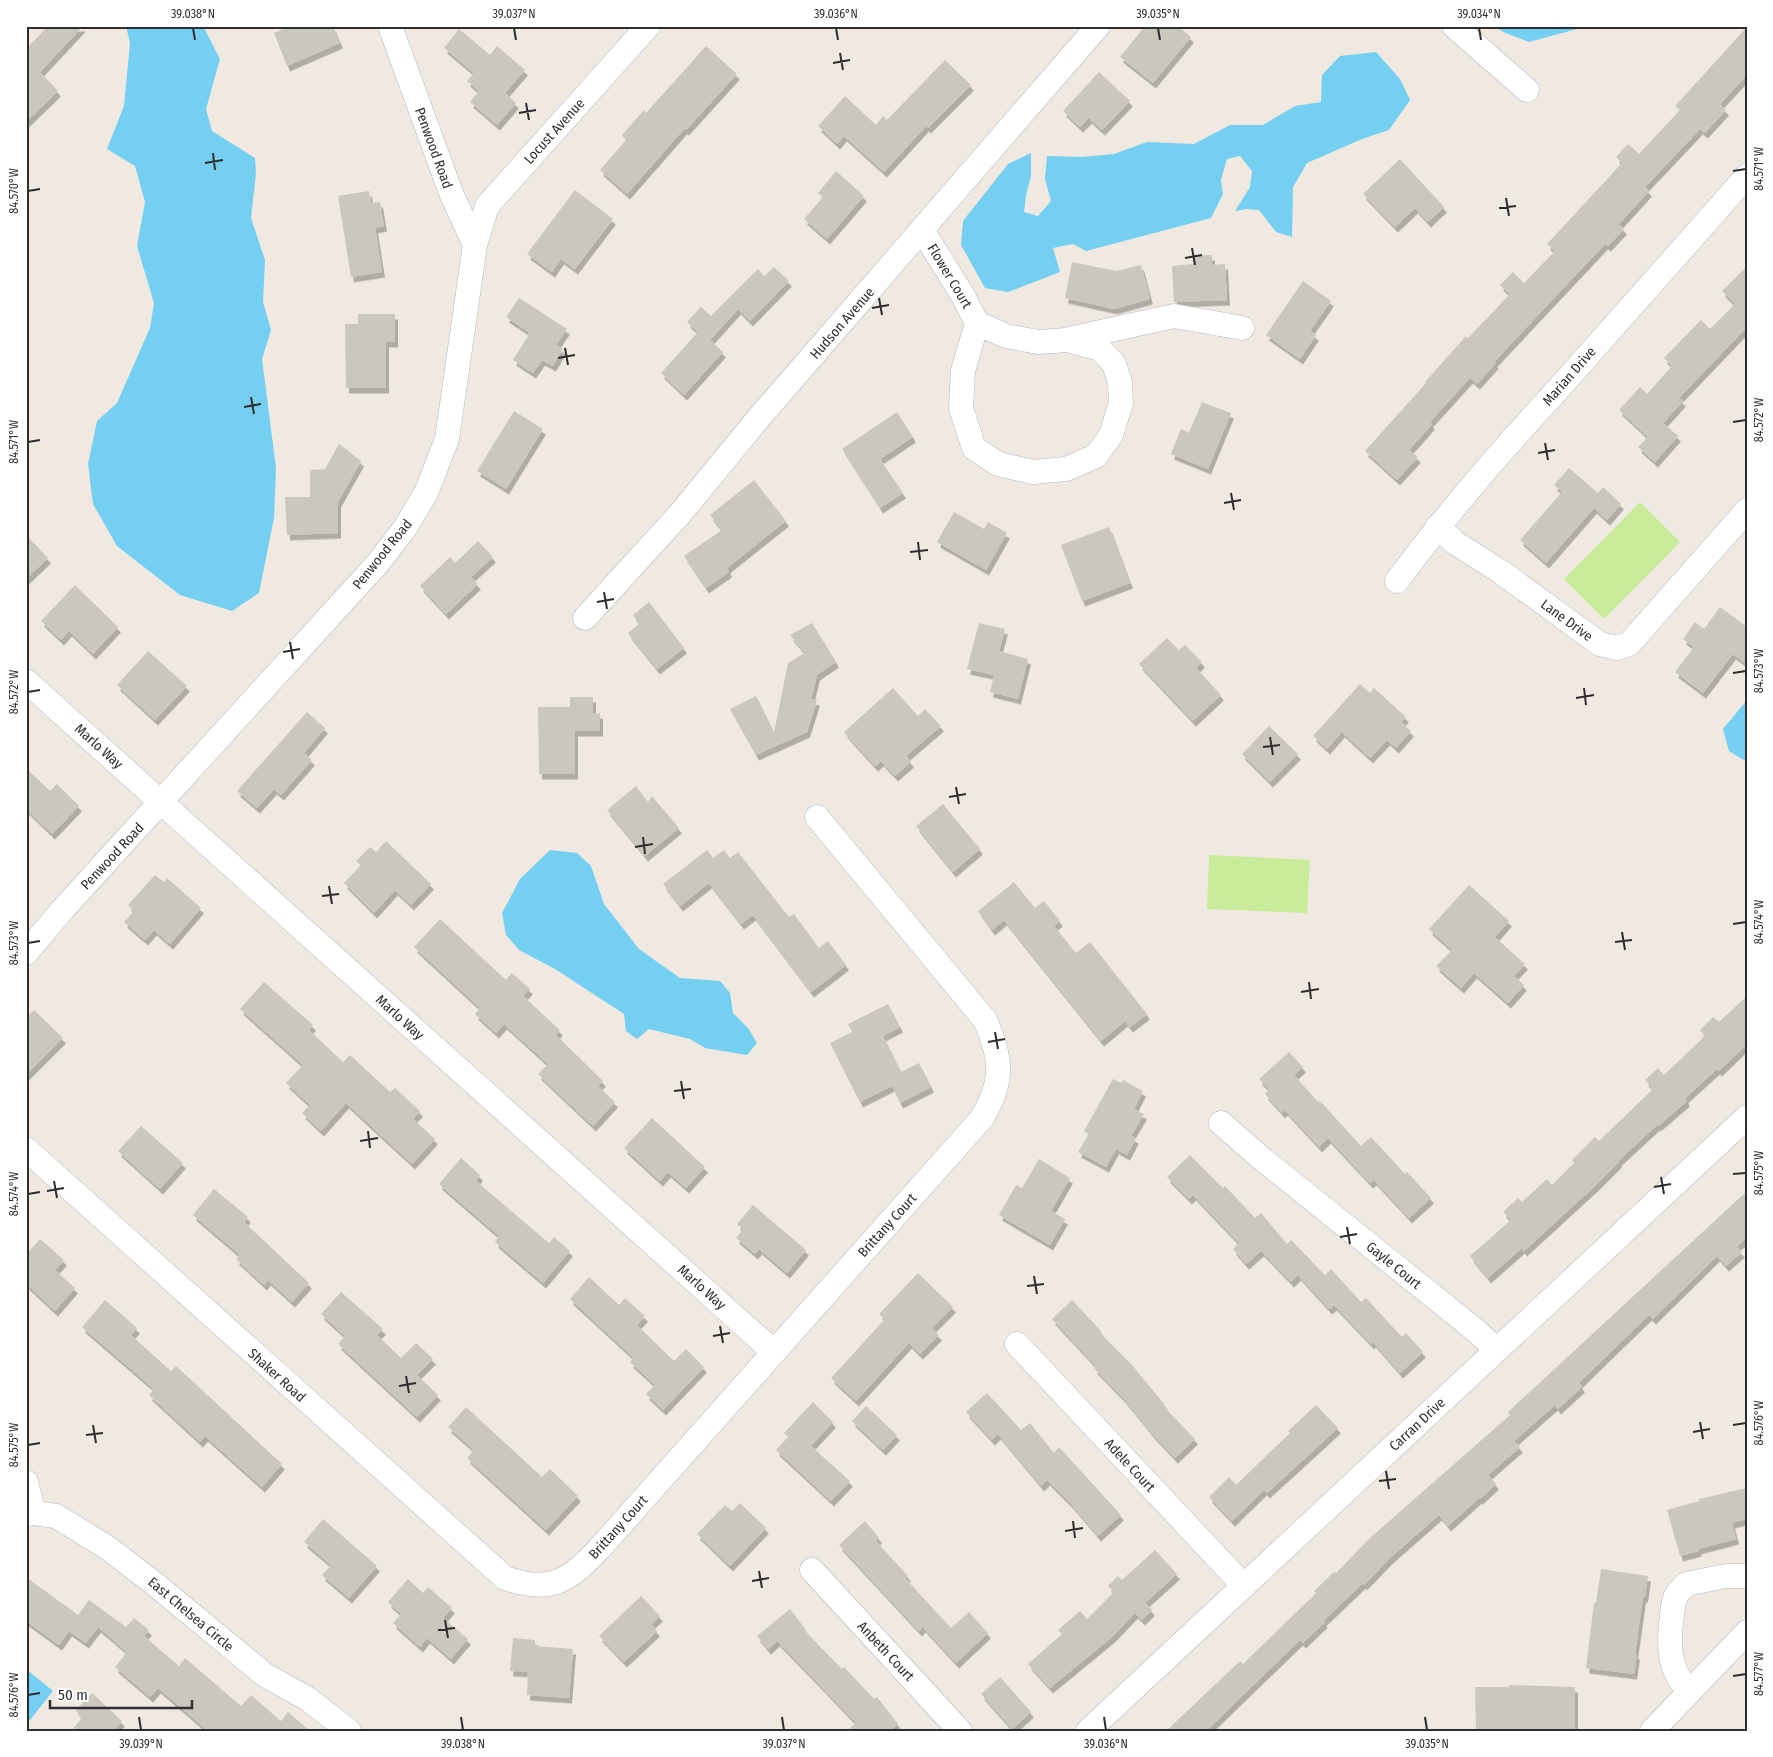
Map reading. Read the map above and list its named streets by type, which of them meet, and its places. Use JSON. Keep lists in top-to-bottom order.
{
  "streets": {
    "street": [
      "Locust Avenue",
      "Penwood Road",
      "Flower Court",
      "Hudson Avenue",
      "Marian Drive",
      "Lane Drive",
      "Marlo Way",
      "Brittany Court",
      "Gayle Court",
      "Shaker Road",
      "Carran Drive",
      "Adele Court",
      "East Chelsea Circle",
      "Anbeth Court"
    ]
  },
  "crossings": [
    ["Locust Avenue", "Penwood Road"],
    ["Penwood Road", "Marlo Way"],
    ["Flower Court", "Hudson Avenue"],
    ["Marian Drive", "Lane Drive"],
    ["Marlo Way", "Brittany Court"],
    ["Brittany Court", "Shaker Road"],
    ["Gayle Court", "Carran Drive"],
    ["Carran Drive", "Adele Court"]
  ],
  "scale_bar": "50 m",
  "coordinates": [
    "39.038°N",
    "39.037°N",
    "39.036°N",
    "39.035°N",
    "39.034°N",
    "84.571°W",
    "84.570°W",
    "84.572°W",
    "84.573°W",
    "84.574°W",
    "84.575°W",
    "84.576°W",
    "84.577°W",
    "39.039°N"
  ]
}
